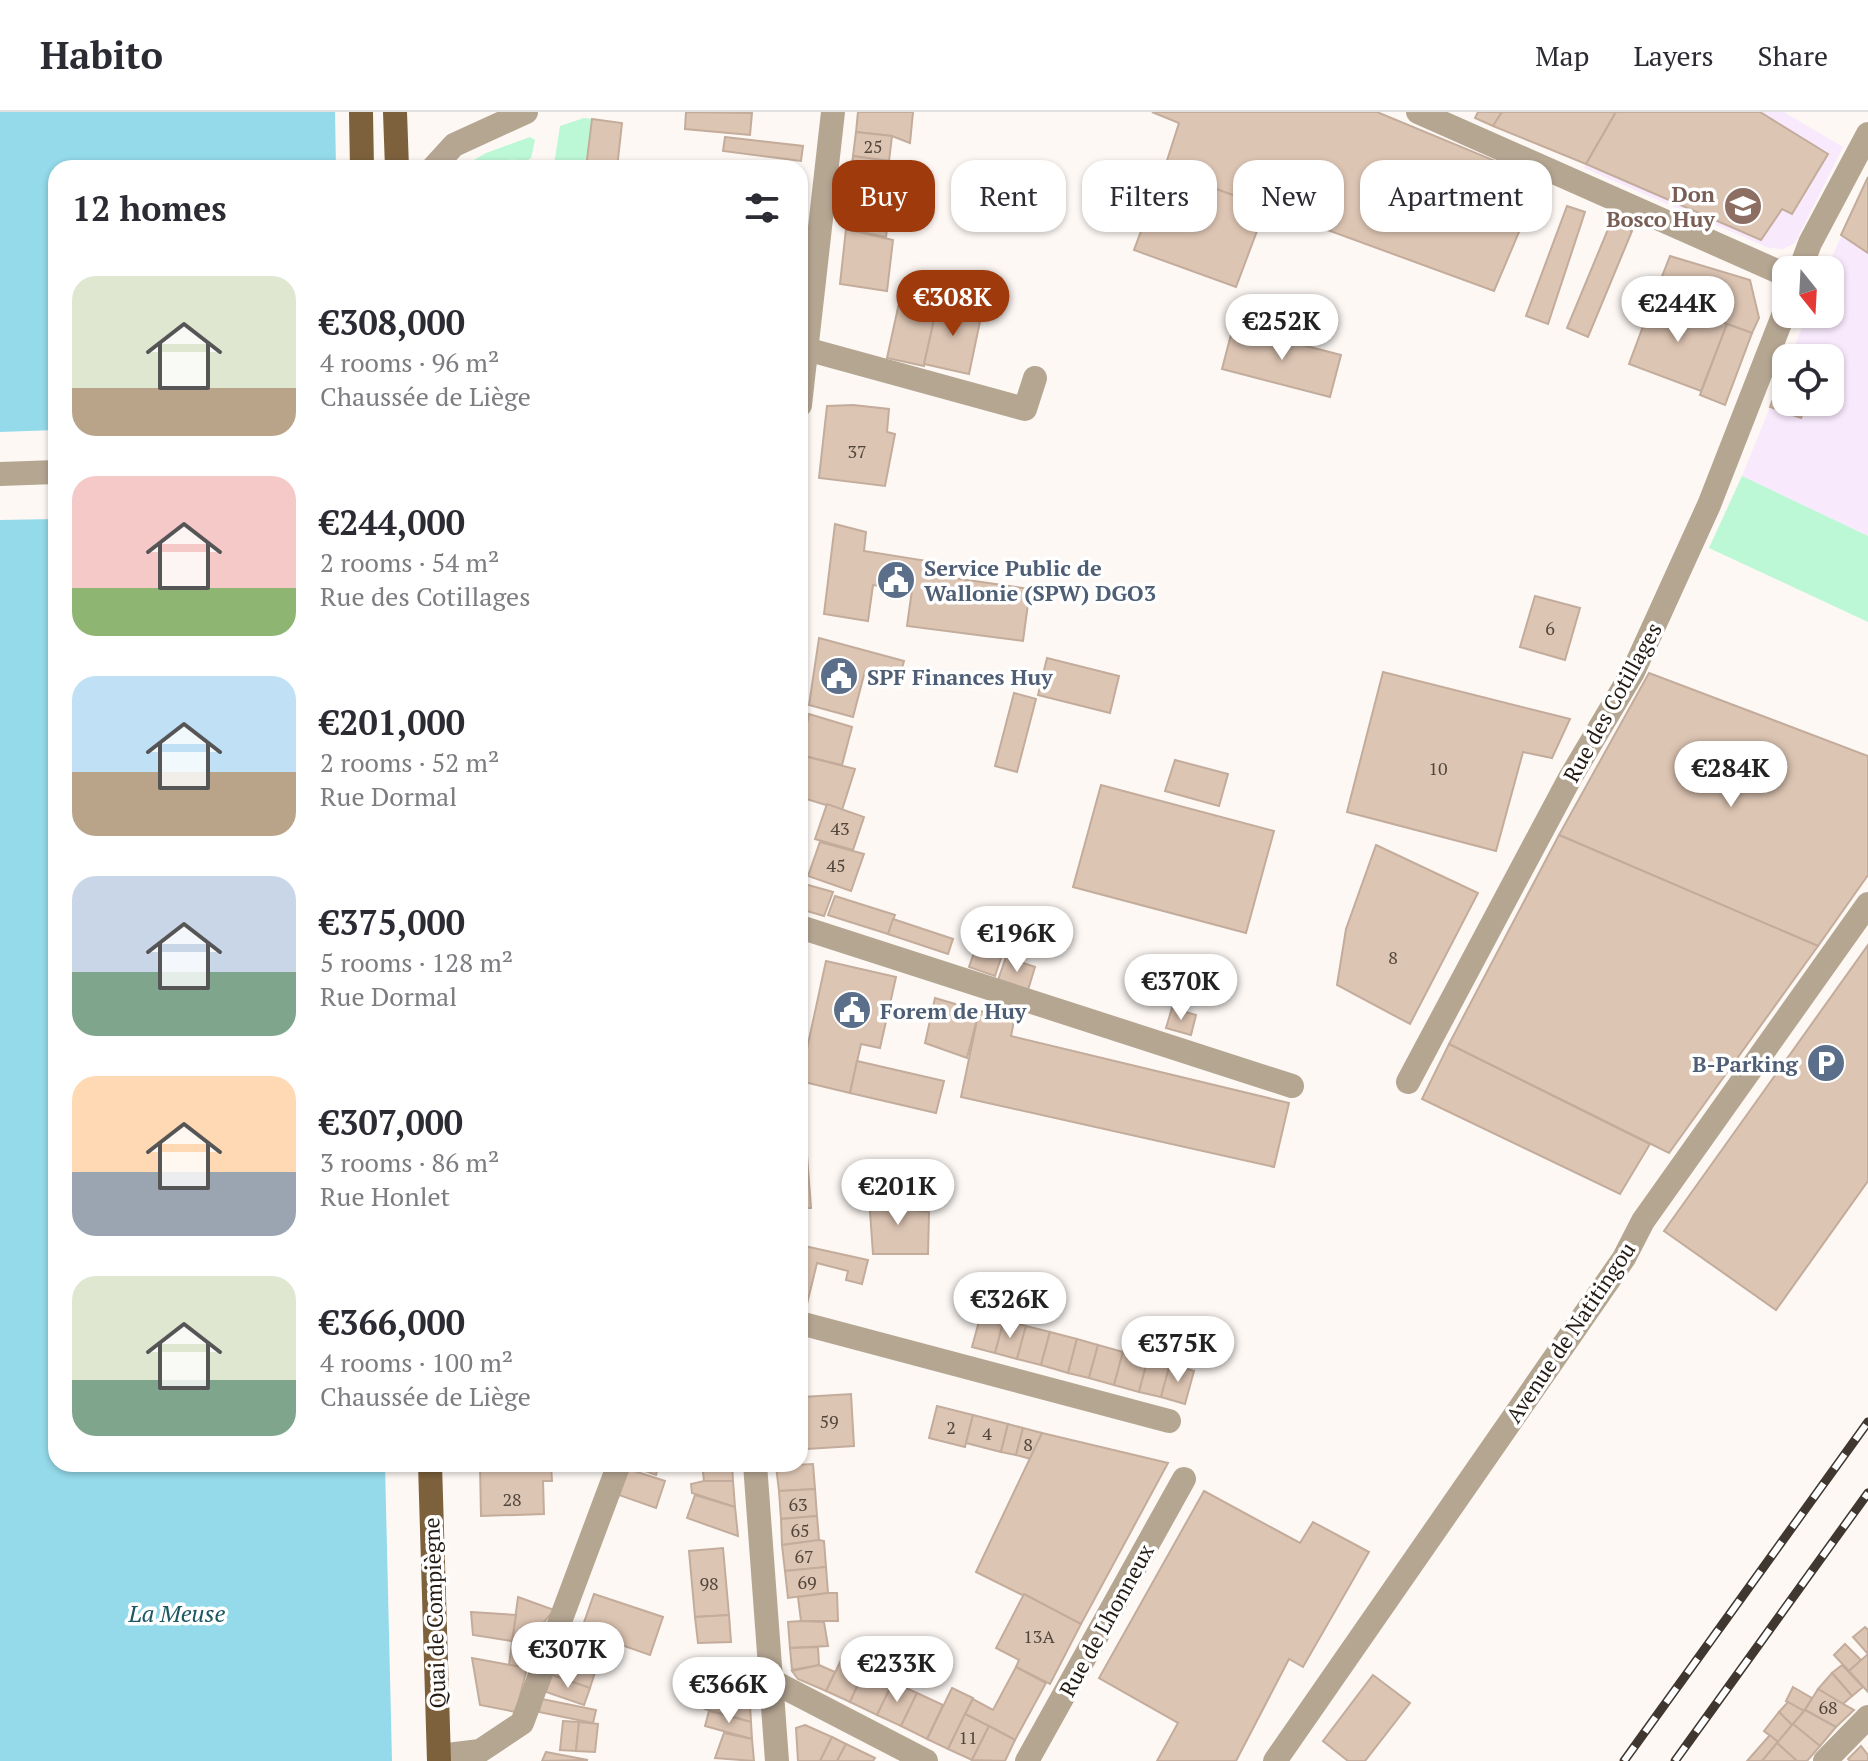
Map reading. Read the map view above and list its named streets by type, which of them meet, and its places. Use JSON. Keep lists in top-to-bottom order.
{
  "streets": {
    "main road": ["Quai de Compiègne"],
    "street": ["Rue des Cotillages", "Avenue de Natitingou", "Rue de Lhonneux"]
  },
  "water": ["La Meuse"],
  "places": {
    "school or university": ["Don Bosco Huy"],
    "public building": ["Service Public de Wallonie (SPW) DGO3", "SPF Finances Huy", "Forem de Huy"],
    "parking": ["B-Parking"]
  },
  "house_numbers": [
    "25",
    "37",
    "6",
    "10",
    "43",
    "45",
    "8",
    "59",
    "2",
    "4",
    "8",
    "28",
    "63",
    "65",
    "67",
    "69",
    "98",
    "13A",
    "68",
    "11"
  ],
  "north": "bottom",
  "page": {
    "header": "Habito",
    "nav": ["Map", "Layers", "Share"],
    "chip": [
      "Buy",
      "Rent",
      "Filters",
      "New",
      "Apartment"
    ],
    "heading": "12 homes",
    "list": [
      {
        "name": "€308,000",
        "note": "4 rooms · 96 m² · Chaussée de Liège"
      },
      {
        "name": "€244,000",
        "note": "2 rooms · 54 m² · Rue des Cotillages"
      },
      {
        "name": "€201,000",
        "note": "2 rooms · 52 m² · Rue Dormal"
      },
      {
        "name": "€375,000",
        "note": "5 rooms · 128 m² · Rue Dormal"
      },
      {
        "name": "€307,000",
        "note": "3 rooms · 86 m² · Rue Honlet"
      },
      {
        "name": "€366,000",
        "note": "4 rooms · 100 m² · Chaussée de Liège"
      }
    ],
    "price": [
      "€308K",
      "€244K",
      "€252K",
      "€284K",
      "€196K",
      "€370K",
      "€201K",
      "€326K",
      "€375K",
      "€307K",
      "€233K",
      "€366K"
    ]
  }
}
